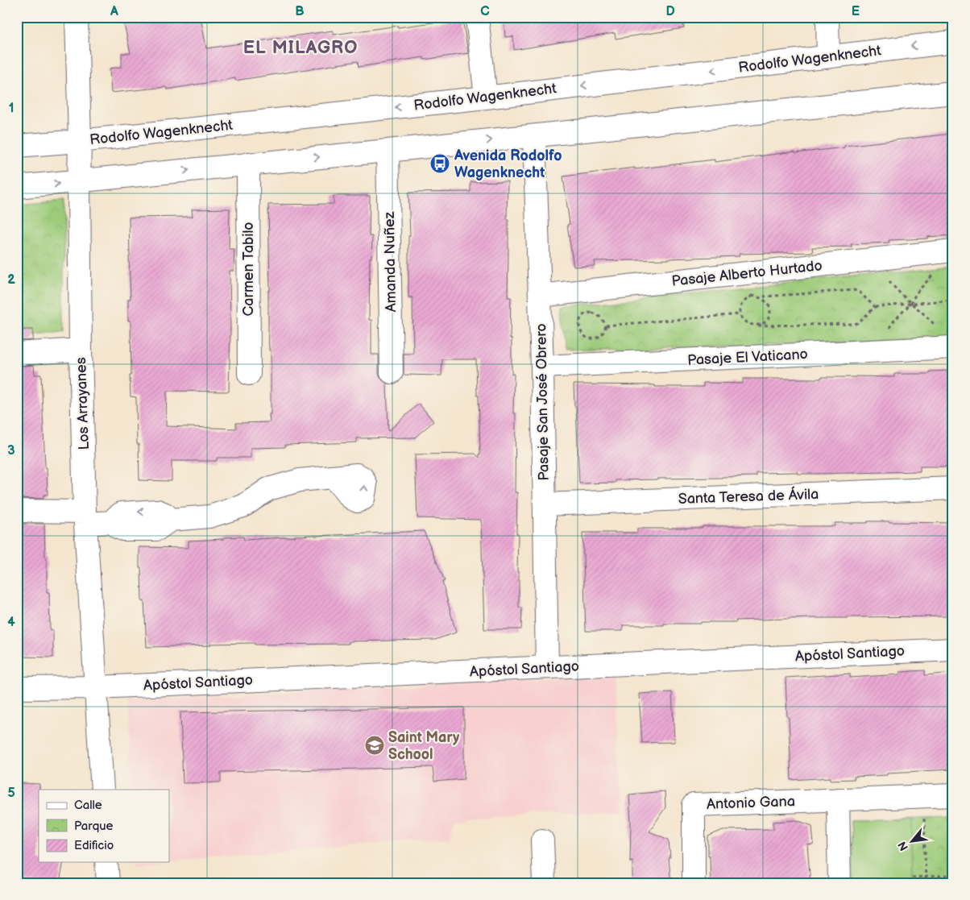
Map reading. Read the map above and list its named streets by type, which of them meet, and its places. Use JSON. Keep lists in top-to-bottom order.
{
  "streets": {
    "street": [
      "Rodolfo Wagenknecht",
      "Amanda Nuñez",
      "Carmen Tabilo",
      "Pasaje Alberto Hurtado",
      "Pasaje El Vaticano",
      "Pasaje San José Obrero",
      "Los Arrayanes",
      "Santa Teresa de Ávila",
      "Apóstol Santiago",
      "Antonio Gana"
    ]
  },
  "crossings": [
    ["Rodolfo Wagenknecht", "Los Arrayanes"],
    ["Pasaje Alberto Hurtado", "Pasaje San José Obrero"],
    ["Pasaje El Vaticano", "Pasaje San José Obrero"],
    ["Pasaje San José Obrero", "Santa Teresa de Ávila"],
    ["Pasaje San José Obrero", "Apóstol Santiago"],
    ["Los Arrayanes", "Apóstol Santiago"]
  ],
  "districts": ["EL MILAGRO"],
  "places": {
    "bus stop": ["Avenida Rodolfo Wagenknecht"],
    "school or university": ["Saint Mary School"]
  },
  "legend": ["Calle", "Parque", "Edificio"],
  "north": "bottom left",
  "grid": {
    "columns": [
      "A",
      "B",
      "C",
      "D",
      "E"
    ],
    "rows": [
      "1",
      "2",
      "3",
      "4",
      "5"
    ]
  }
}
